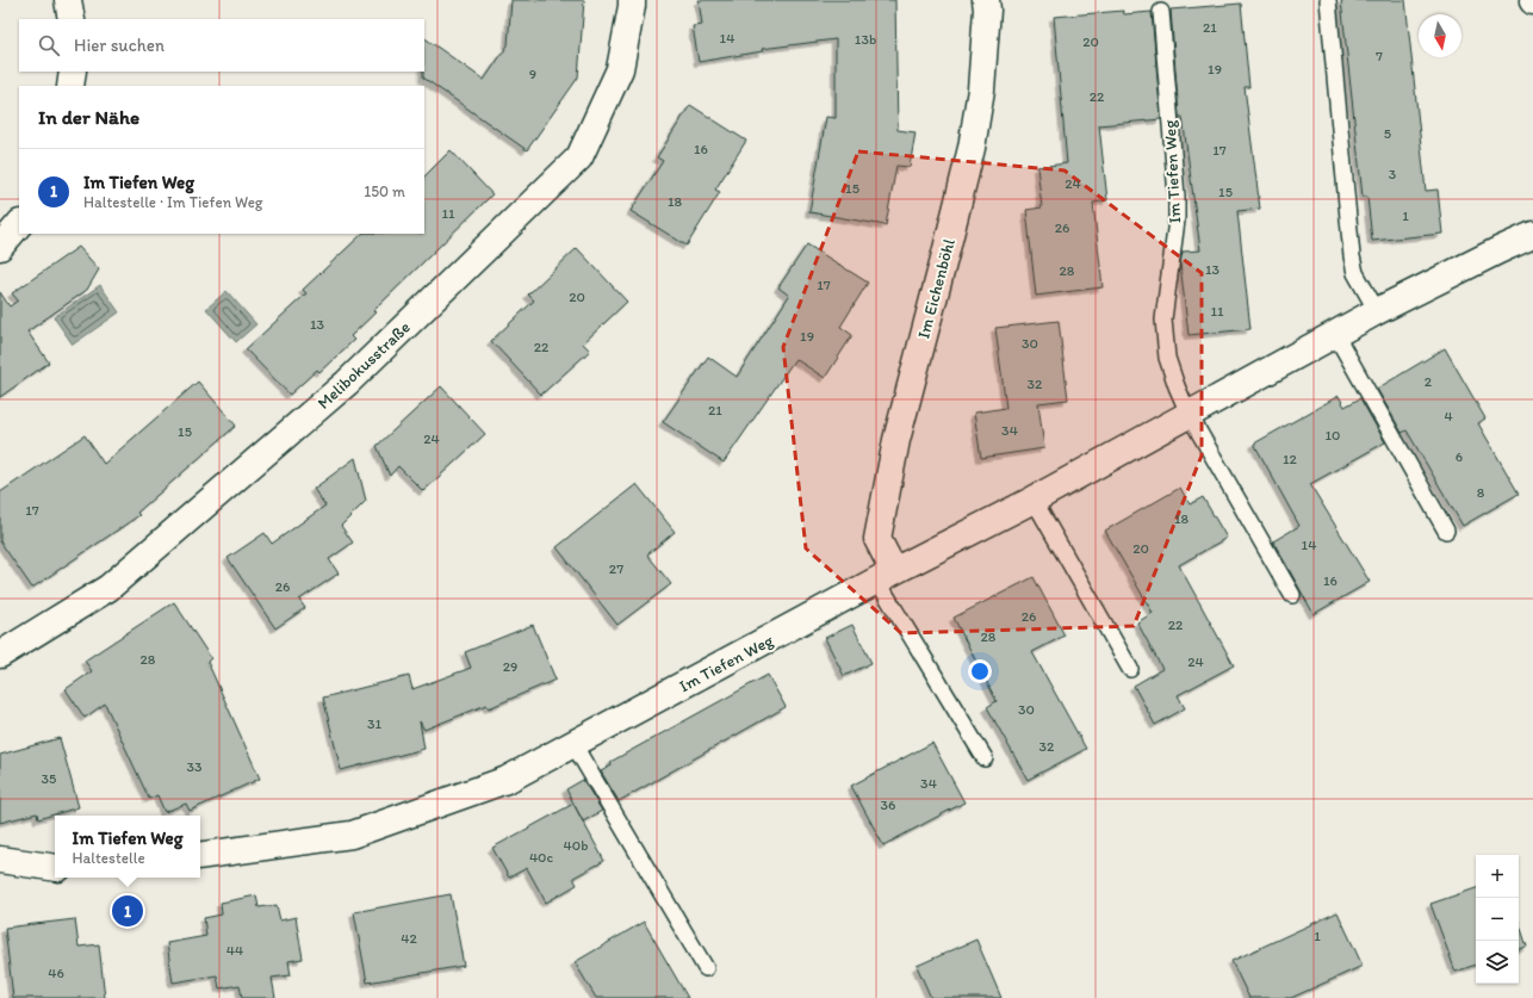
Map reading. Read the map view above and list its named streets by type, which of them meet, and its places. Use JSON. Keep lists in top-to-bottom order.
{
  "streets": {
    "street": ["Im Tiefen Weg", "Im Eichenböhl", "Melibokusstraße"]
  },
  "crossings": [
    ["Im Tiefen Weg", "Im Eichenböhl"]
  ],
  "house_numbers": [
    "21",
    "14",
    "13b",
    "20",
    "7",
    "19",
    "9",
    "22",
    "5",
    "16",
    "17",
    "3",
    "24",
    "15",
    "15",
    "18",
    "11",
    "1",
    "26",
    "13",
    "28",
    "17",
    "20",
    "11",
    "13",
    "19",
    "30",
    "22",
    "2",
    "32",
    "21",
    "4",
    "34",
    "15",
    "10",
    "24",
    "6",
    "12",
    "8",
    "17",
    "18",
    "14",
    "20",
    "27",
    "16",
    "26",
    "26",
    "22",
    "28",
    "28",
    "24",
    "29",
    "30",
    "31",
    "32",
    "33",
    "35",
    "34",
    "36",
    "40b",
    "40c",
    "1",
    "42",
    "44",
    "46"
  ],
  "north": "bottom",
  "page": {
    "search": "Hier suchen",
    "heading": "In der Nähe",
    "list": [
      {
        "mark": "1",
        "name": "Im Tiefen Weg",
        "note": "Haltestelle · Im Tiefen Weg",
        "value": "150 m"
      }
    ],
    "popup": ["Im Tiefen Weg", "Haltestelle"],
    "map_buttons": ["+", "−"],
    "pins": "1"
  }
}
